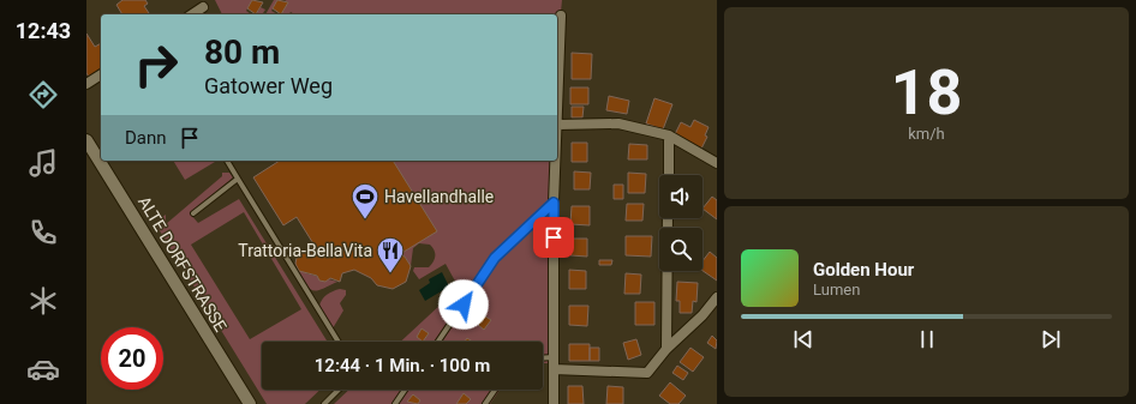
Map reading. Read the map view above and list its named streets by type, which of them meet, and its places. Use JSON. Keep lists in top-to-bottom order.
{
  "streets": {
    "street": ["ALTE DORFSTRASSE"]
  },
  "places": {
    "sports": ["Havellandhalle"],
    "restaurant": ["Trattoria-BellaVita"]
  },
  "page": {
    "tabs": "12:43",
    "tile": ["18", "km/h"],
    "turn": ["80 m", "Gatower Weg"],
    "then": "Dann",
    "song": ["Golden Hour", "Lumen"],
    "limit": "20",
    "trip": "12:44 · 1 Min. · 100 m"
  }
}
